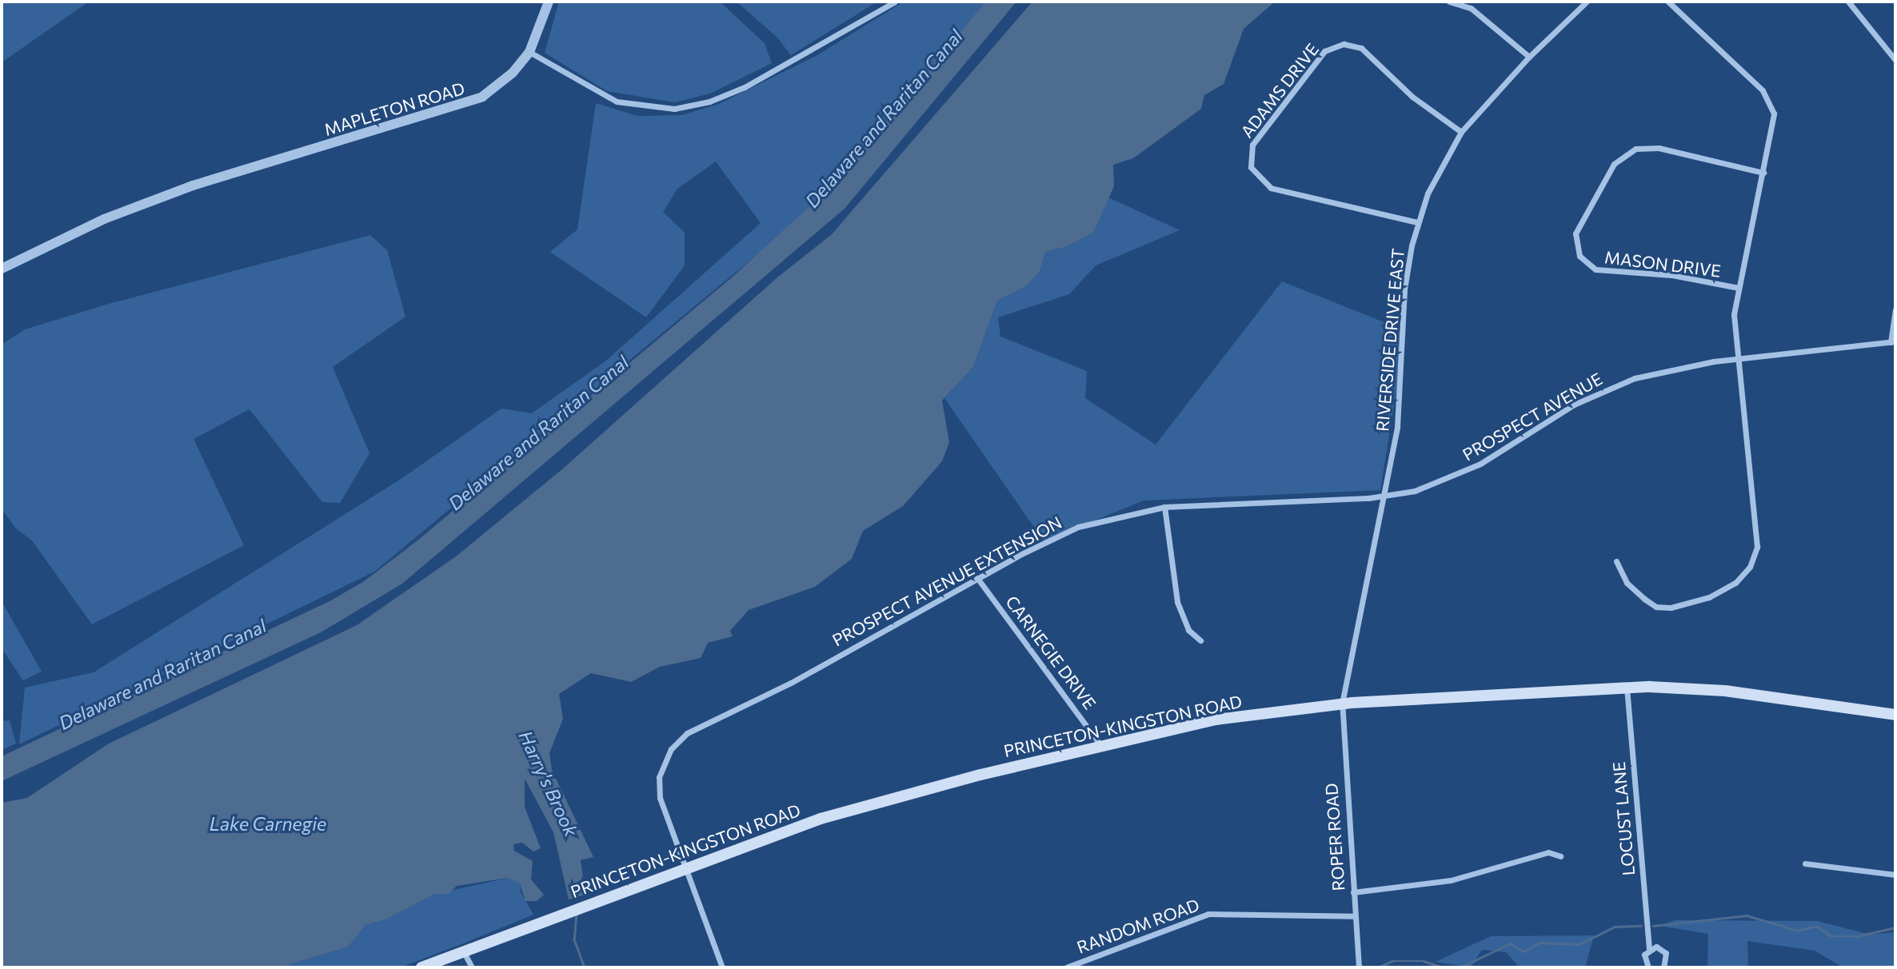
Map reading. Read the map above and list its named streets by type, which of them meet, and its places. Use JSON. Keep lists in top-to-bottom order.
{
  "streets": {
    "main road": ["PRINCETON-KINGSTON ROAD"],
    "street": [
      "ADAMS DRIVE",
      "MAPLETON ROAD",
      "MASON DRIVE",
      "RIVERSIDE DRIVE EAST",
      "PROSPECT AVENUE",
      "PROSPECT AVENUE EXTENSION",
      "CARNEGIE DRIVE",
      "LOCUST LANE",
      "ROPER ROAD",
      "RANDOM ROAD"
    ]
  },
  "crossings": [
    ["ADAMS DRIVE", "RIVERSIDE DRIVE EAST"],
    ["RIVERSIDE DRIVE EAST", "PROSPECT AVENUE"],
    ["RIVERSIDE DRIVE EAST", "PROSPECT AVENUE EXTENSION"],
    ["RIVERSIDE DRIVE EAST", "PRINCETON-KINGSTON ROAD"],
    ["RIVERSIDE DRIVE EAST", "ROPER ROAD"],
    ["PROSPECT AVENUE", "PROSPECT AVENUE EXTENSION"],
    ["PROSPECT AVENUE EXTENSION", "CARNEGIE DRIVE"],
    ["PROSPECT AVENUE EXTENSION", "PRINCETON-KINGSTON ROAD"],
    ["CARNEGIE DRIVE", "PRINCETON-KINGSTON ROAD"],
    ["PRINCETON-KINGSTON ROAD", "LOCUST LANE"],
    ["PRINCETON-KINGSTON ROAD", "ROPER ROAD"],
    ["ROPER ROAD", "RANDOM ROAD"]
  ],
  "water": ["Delaware and Raritan Canal", "Harry's Brook", "Lake Carnegie"]
}
